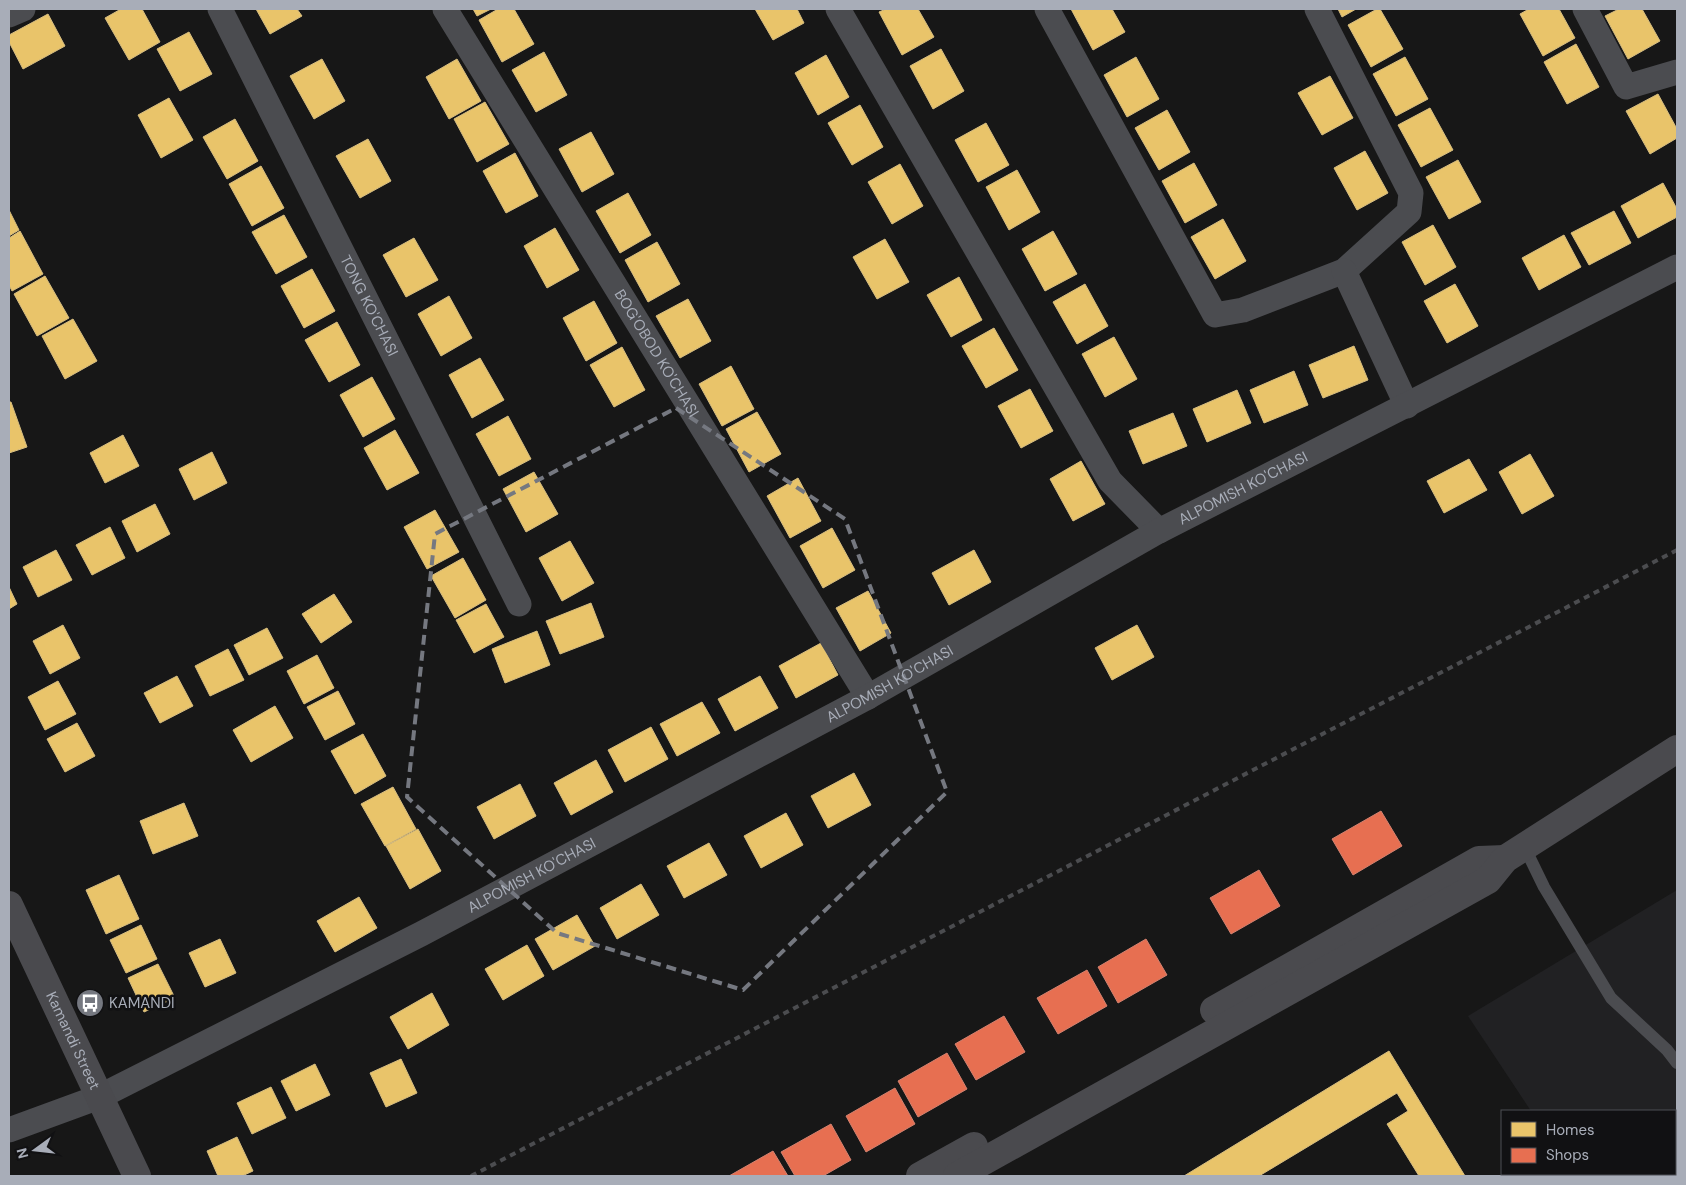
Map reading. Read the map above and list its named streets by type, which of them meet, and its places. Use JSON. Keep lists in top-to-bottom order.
{
  "streets": {
    "main road": ["Kamandi Street"],
    "street": ["TONG KO'CHASI", "BOG'OBOD KO'CHASI", "ALPOMISH KO'CHASI"]
  },
  "crossings": [
    ["BOG'OBOD KO'CHASI", "ALPOMISH KO'CHASI"],
    ["ALPOMISH KO'CHASI", "Kamandi Street"]
  ],
  "places": {
    "bus stop": ["KAMANDI"]
  },
  "legend": ["Homes", "Shops"],
  "north": "left"
}
